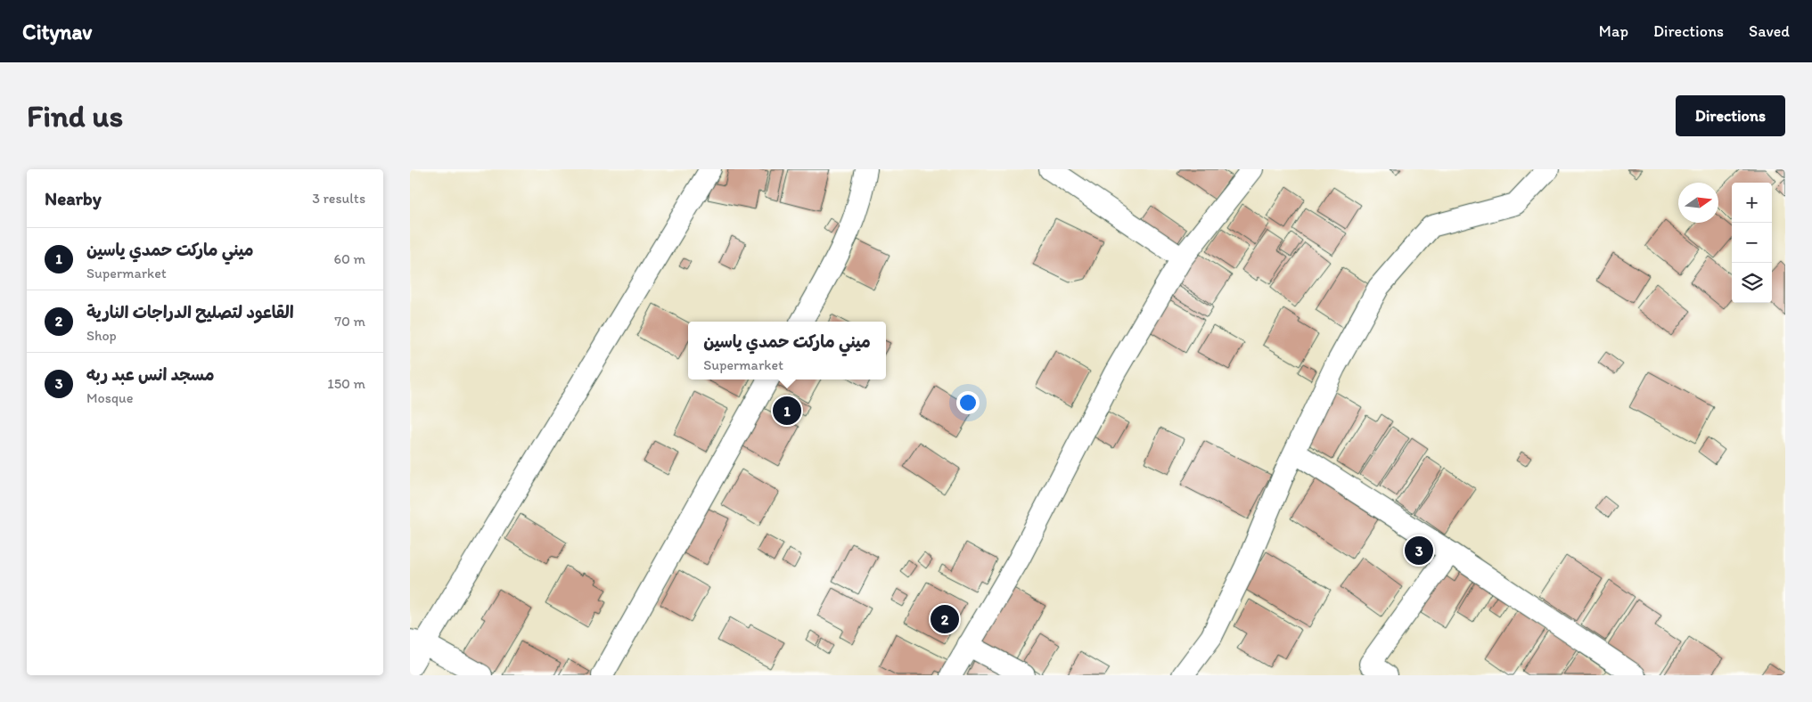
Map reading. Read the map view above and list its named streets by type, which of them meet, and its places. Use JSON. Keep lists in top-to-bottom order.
{
  "north": "right",
  "page": {
    "header": "Citynav",
    "nav": ["Map", "Directions", "Saved"],
    "buttons": "Directions",
    "title": "Find us",
    "heading": ["Nearby", "3 results"],
    "map_buttons": ["+", "−"],
    "list": [
      {
        "mark": "1",
        "name": "ميني ماركت حمدي ياسين",
        "note": "Supermarket",
        "value": "60 m"
      },
      {
        "mark": "2",
        "name": "القاعود لتصليح الدراجات النارية",
        "note": "Shop",
        "value": "70 m"
      },
      {
        "mark": "3",
        "name": "مسجد انس عبد ربه",
        "note": "Mosque",
        "value": "150 m"
      }
    ],
    "popup": ["ميني ماركت حمدي ياسين", "Supermarket"],
    "pins": ["1", "3", "2"]
  }
}
